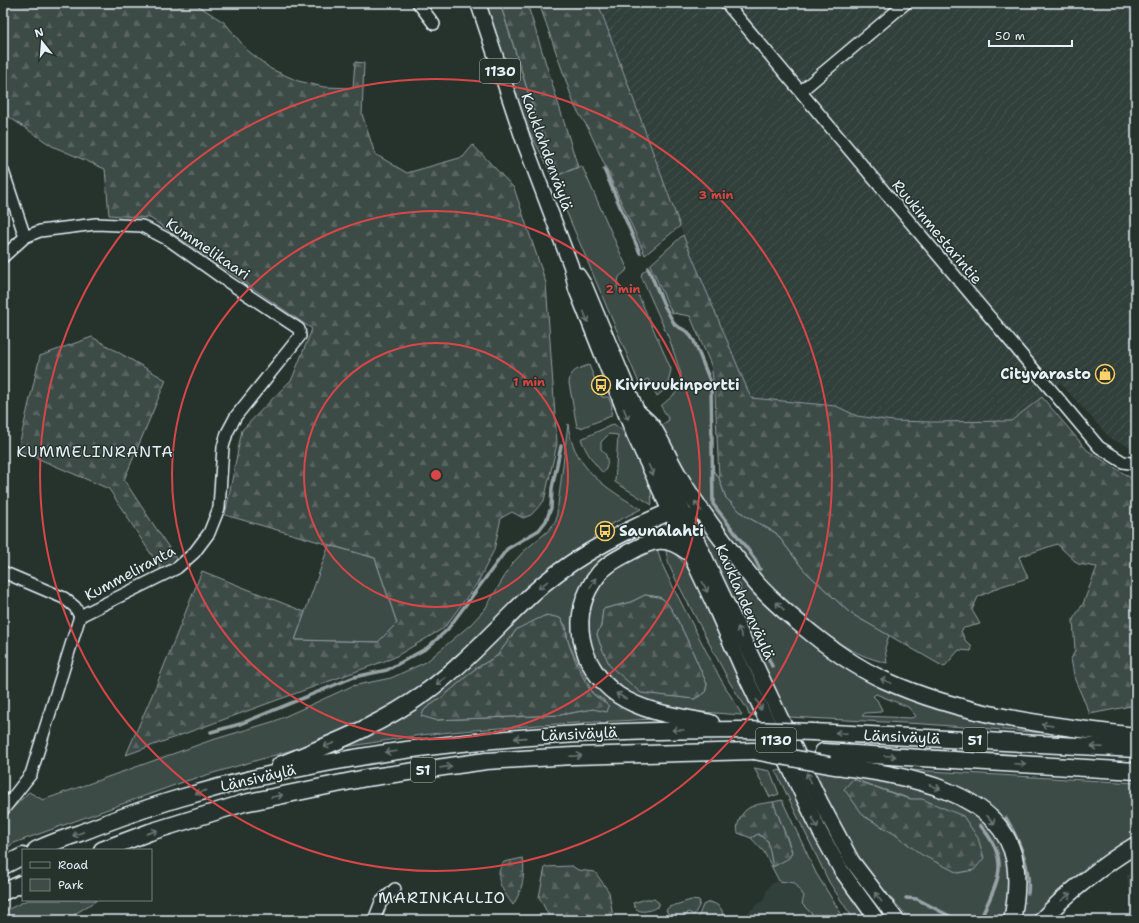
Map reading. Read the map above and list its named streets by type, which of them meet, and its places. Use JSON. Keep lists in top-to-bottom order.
{
  "streets": {
    "highway": ["Länsiväylä", "51"],
    "main road": ["1130", "Kauklahdenväylä"],
    "street": ["Ruukinmestarintie", "Kummelikaari", "Kummeliranta"]
  },
  "crossings": [
    ["Kummelikaari", "Kummeliranta"]
  ],
  "districts": ["KUMMELINRANTA", "MARINKALLIO"],
  "places": {
    "shop": ["Cityvarasto"],
    "bus stop": ["Kiviruukinportti", "Saunalahti"]
  },
  "legend": ["Road", "Park"],
  "scale_bar": "50 m",
  "north": "top",
  "rings": ["3 min", "2 min", "1 min"]
}
